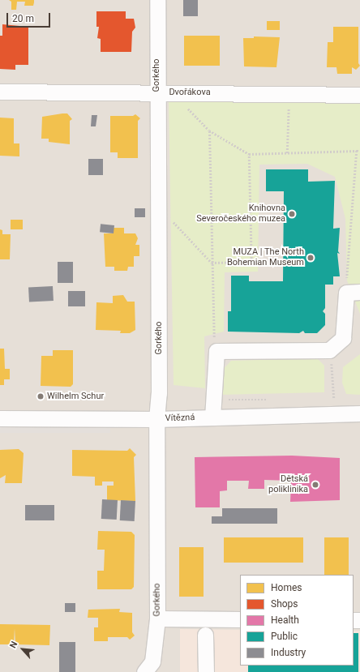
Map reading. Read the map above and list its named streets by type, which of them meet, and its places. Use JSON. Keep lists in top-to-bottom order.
{
  "streets": {
    "street": ["Gorkého", "Dvořákova", "Vítězná"]
  },
  "crossings": [
    ["Gorkého", "Dvořákova"],
    ["Gorkého", "Vítězná"]
  ],
  "places": [
    "Knihovna Severočeského muzea",
    "MUZA | The North Bohemian Museum",
    "Wilhelm Schur",
    "Dětská poliklinika"
  ],
  "legend": [
    "Homes",
    "Shops",
    "Health",
    "Public",
    "Industry"
  ],
  "scale_bar": "20 m",
  "north": "top left"
}
